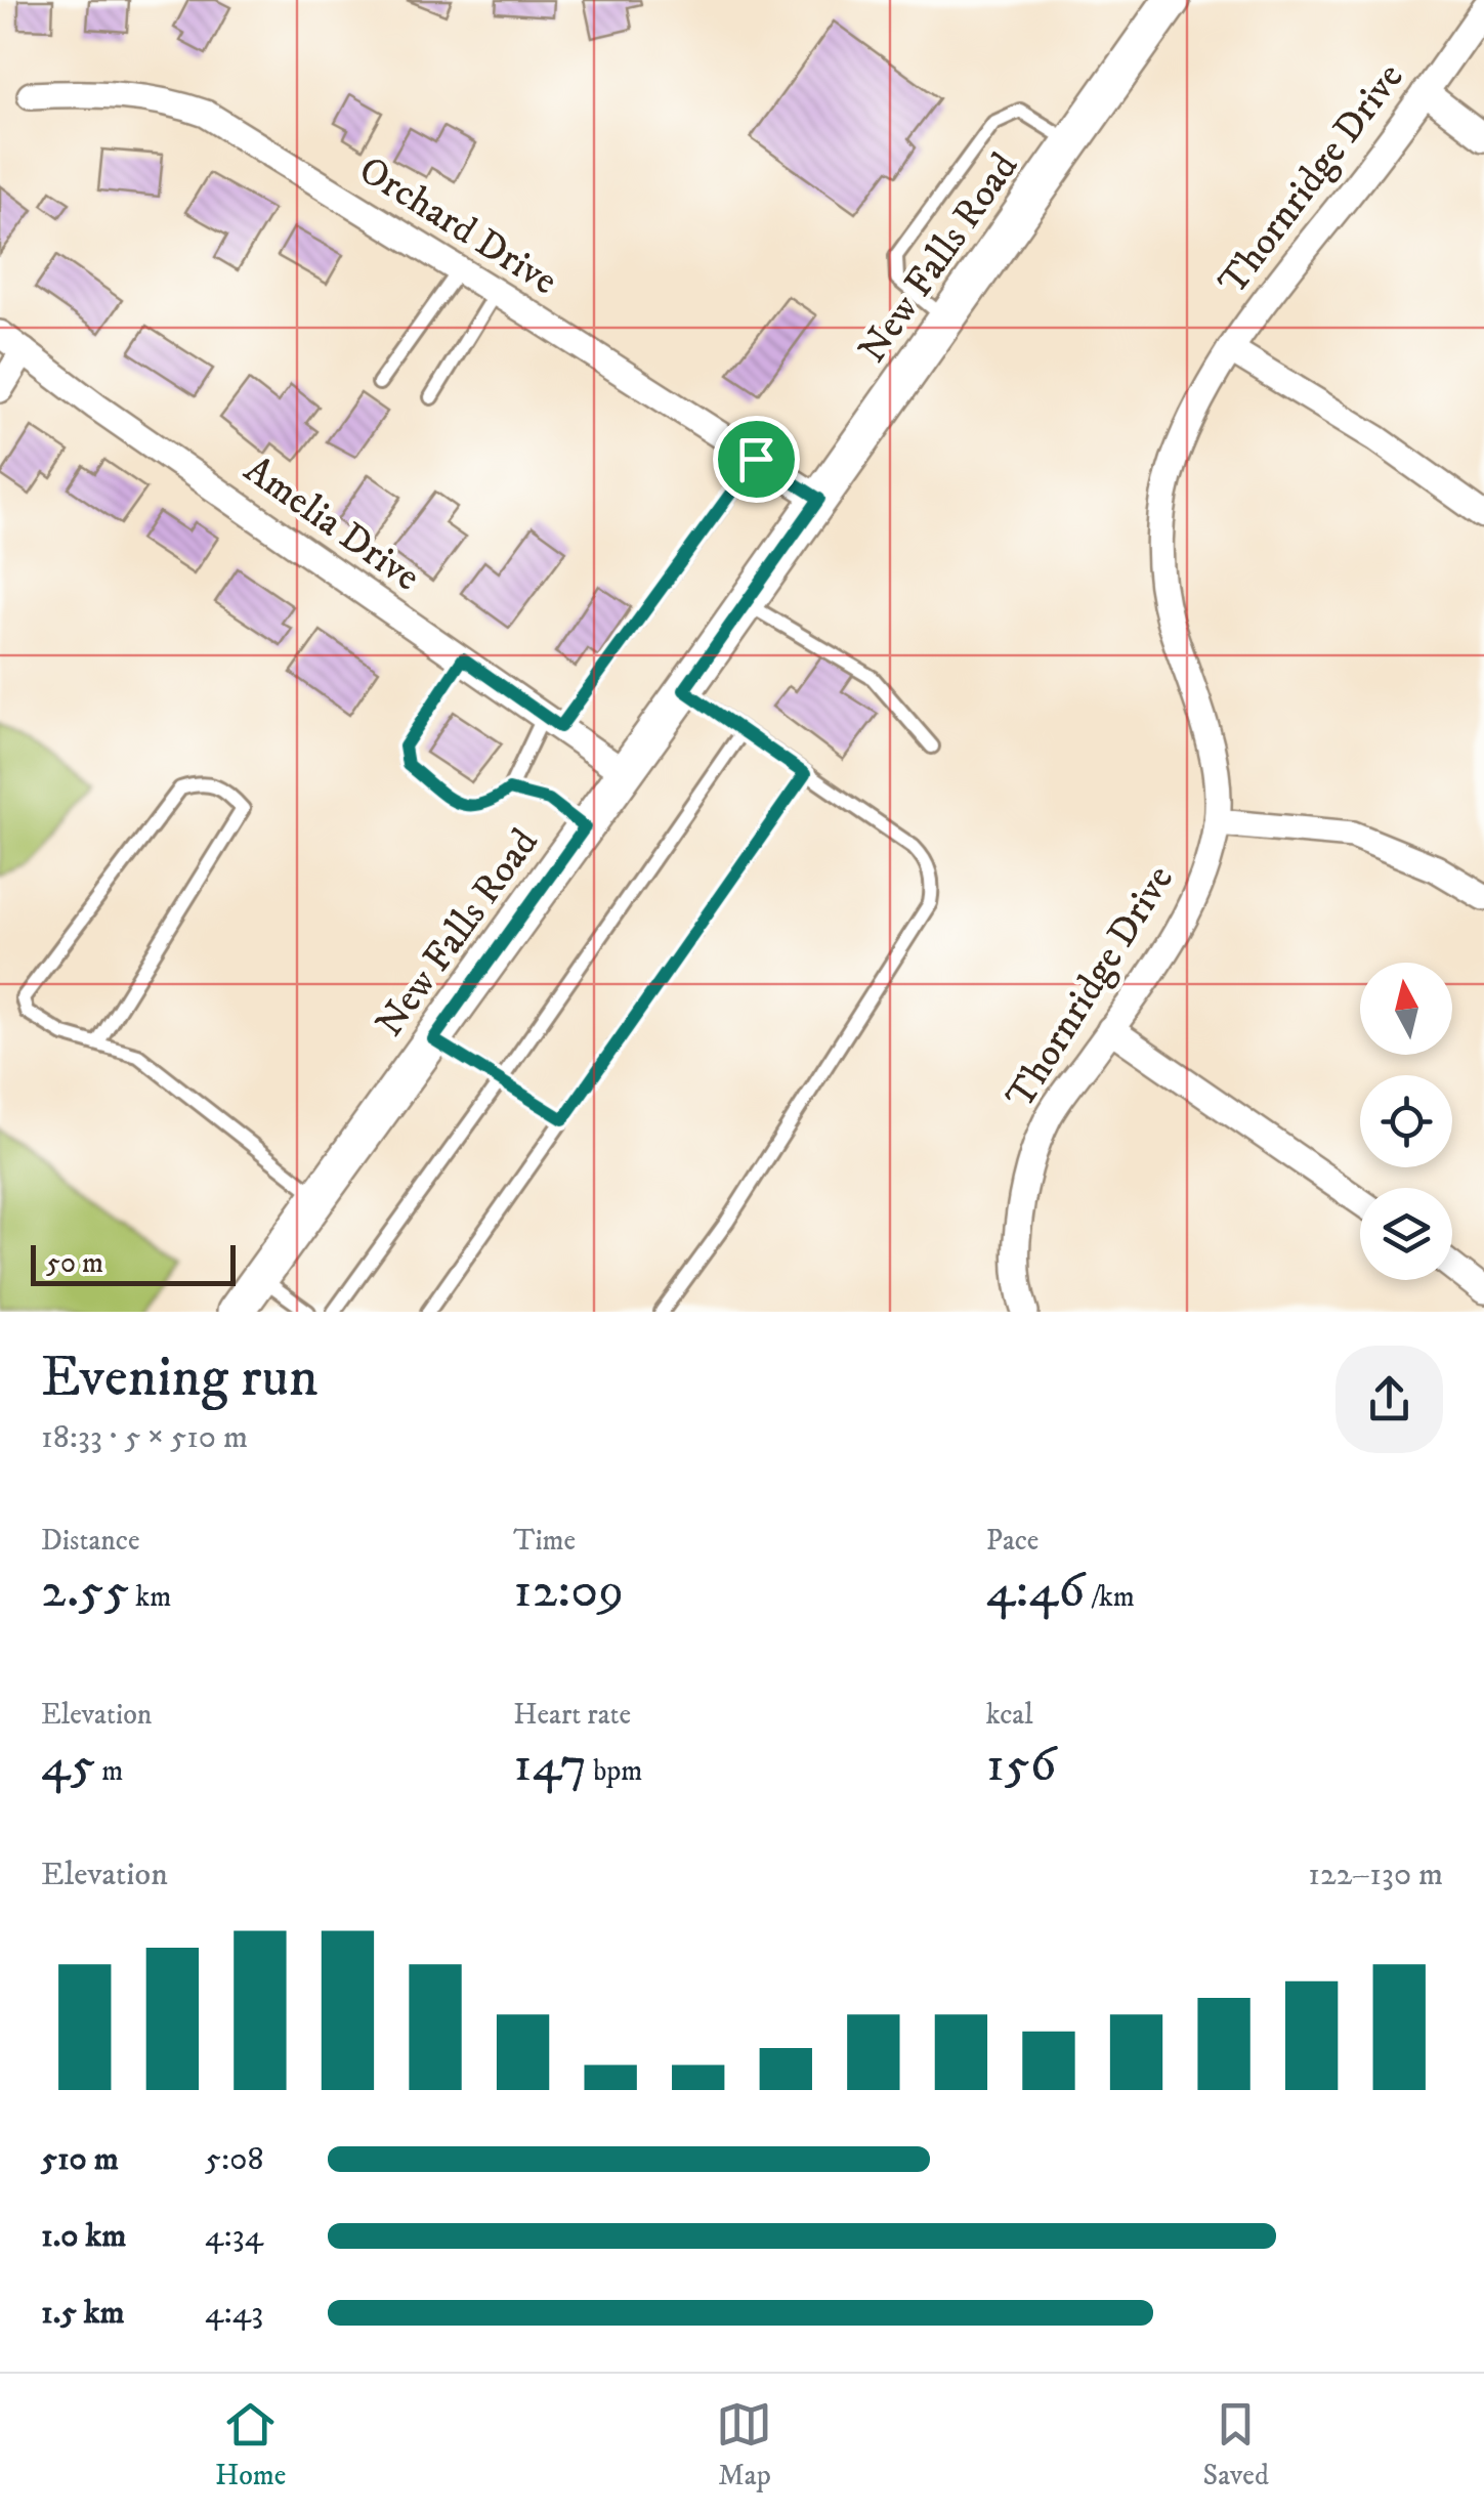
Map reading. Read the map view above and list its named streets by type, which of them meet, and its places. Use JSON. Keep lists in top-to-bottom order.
{
  "streets": {
    "main road": ["New Falls Road"],
    "street": ["Thornridge Drive", "Orchard Drive", "Amelia Drive"]
  },
  "crossings": [
    ["Orchard Drive", "New Falls Road"],
    ["New Falls Road", "Amelia Drive"]
  ],
  "scale_bar": "50 m",
  "north": "top",
  "page": {
    "scale": "50 m",
    "heading": ["Evening run", "18:33 · 5 × 510 m"],
    "stats": [
      ["Distance", "2.55 km"],
      ["Time", "12:09"],
      ["Pace", "4:46 /km"],
      ["Elevation", "45 m"],
      ["Heart rate", "147 bpm"],
      ["kcal", "156"]
    ],
    "chart": ["Elevation", "122–130 m"],
    "list": [
      {
        "name": "510 m",
        "note": "5:08"
      },
      {
        "name": "1.0 km",
        "note": "4:34"
      },
      {
        "name": "1.5 km",
        "note": "4:43"
      }
    ],
    "tabs": ["Home", "Map", "Saved"]
  }
}
